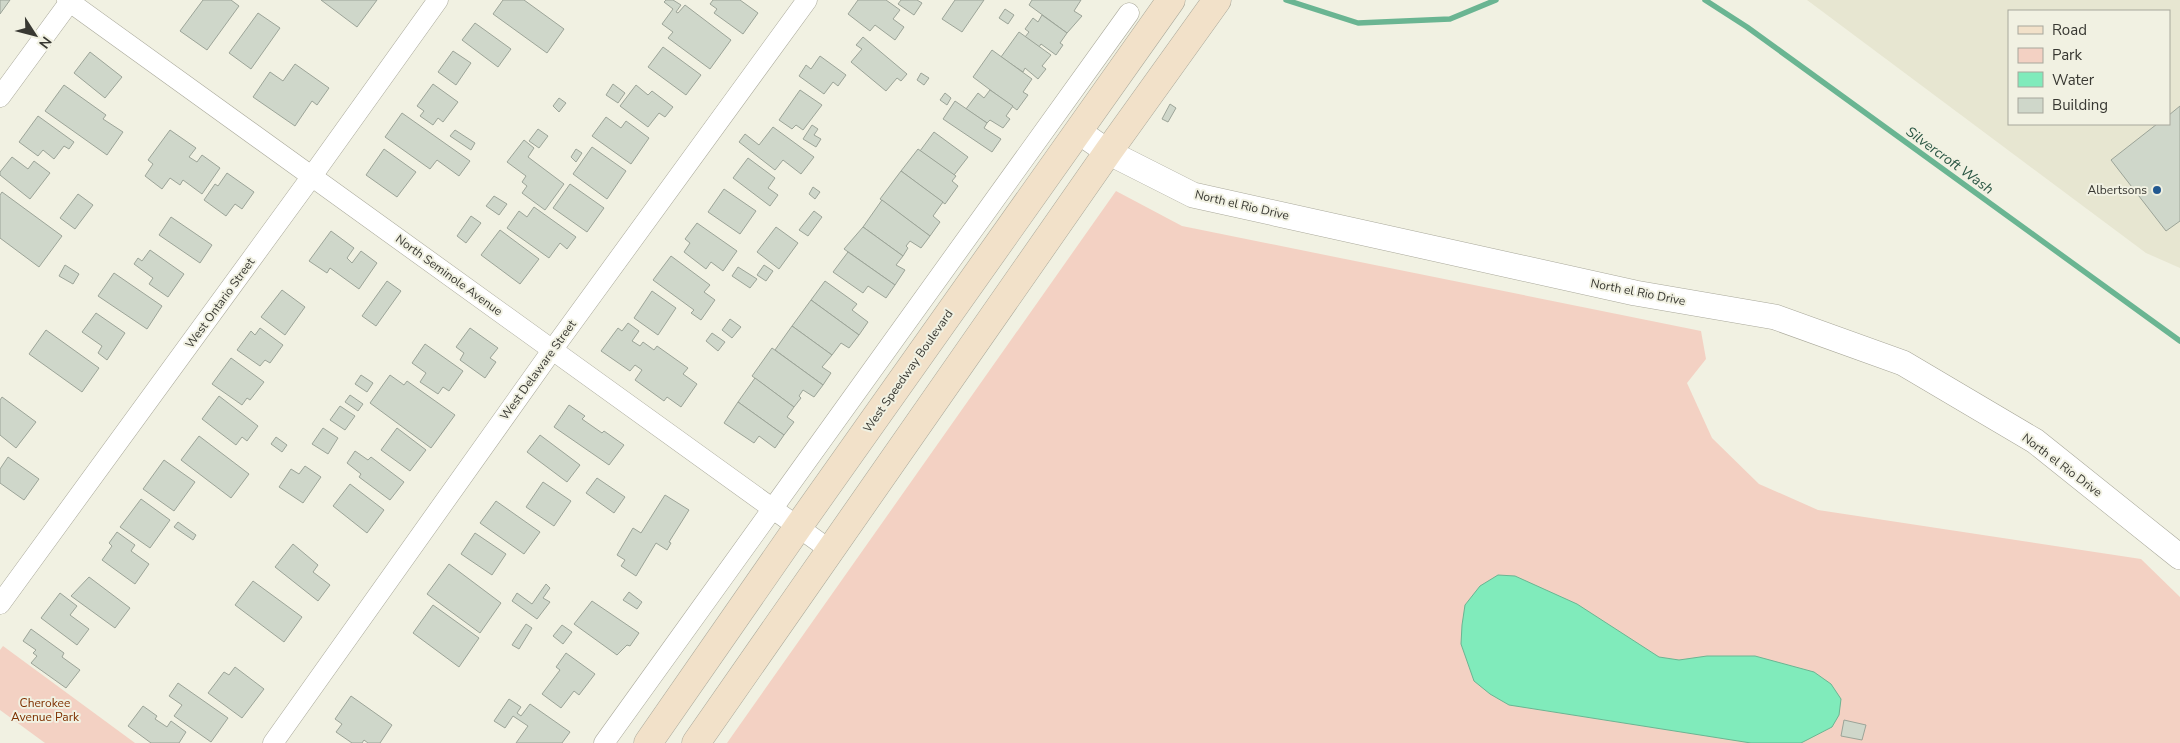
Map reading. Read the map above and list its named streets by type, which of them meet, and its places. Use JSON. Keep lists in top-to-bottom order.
{
  "streets": {
    "main road": ["West Speedway Boulevard"],
    "street": [
      "North el Rio Drive",
      "North Seminole Avenue",
      "West Ontario Street",
      "West Delaware Street"
    ]
  },
  "crossings": [
    ["North el Rio Drive", "West Speedway Boulevard"],
    ["North Seminole Avenue", "West Ontario Street"],
    ["North Seminole Avenue", "West Delaware Street"],
    ["North Seminole Avenue", "West Speedway Boulevard"]
  ],
  "water": ["Silvercroft Wash"],
  "parks": ["Cherokee Avenue Park"],
  "places": ["Albertsons"],
  "legend": [
    "Road",
    "Park",
    "Water",
    "Building"
  ],
  "north": "bottom right"
}
